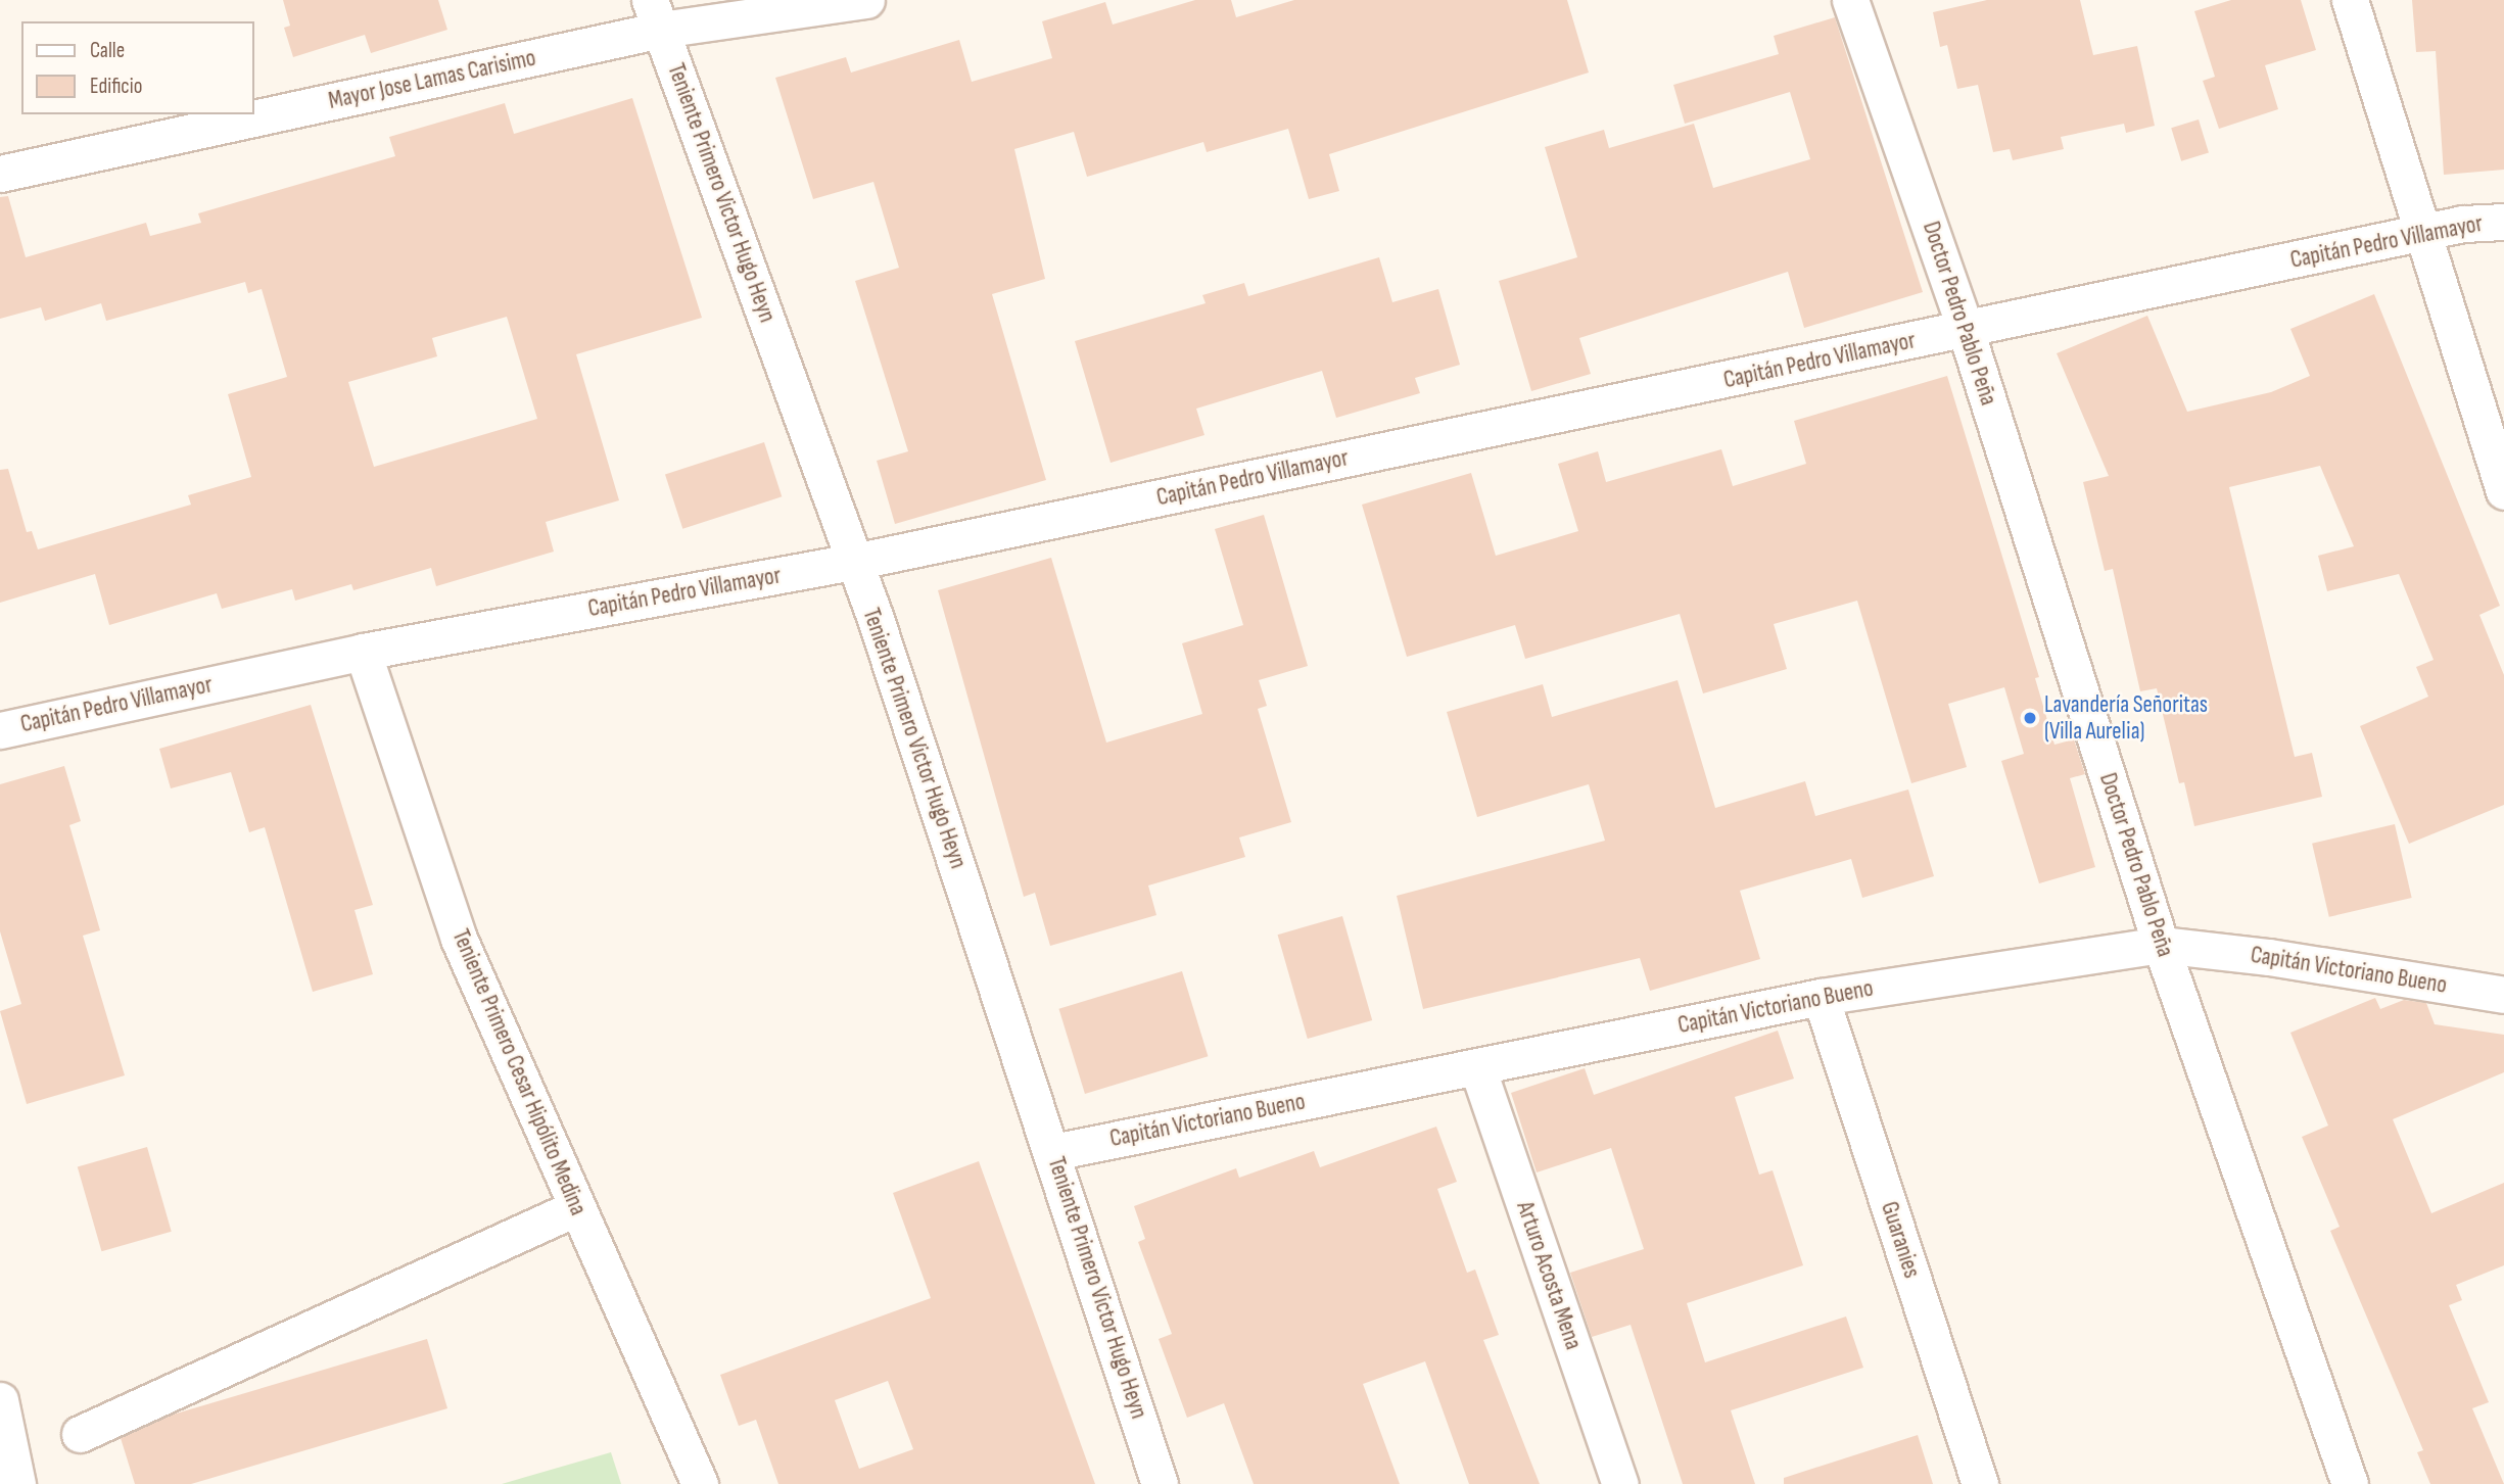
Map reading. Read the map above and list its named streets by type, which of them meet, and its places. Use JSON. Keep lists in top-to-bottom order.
{
  "streets": {
    "street": [
      "Mayor Jose Lamas Carisimo",
      "Teniente Primero Victor Hugo Heyn",
      "Capitán Pedro Villamayor",
      "Doctor Pedro Pablo Peña",
      "Capitán Victoriano Bueno",
      "Teniente Primero Cesar Hipólito Medina",
      "Guaranies",
      "Arturo Acosta Mena"
    ]
  },
  "crossings": [
    ["Mayor Jose Lamas Carisimo", "Teniente Primero Victor Hugo Heyn"],
    ["Teniente Primero Victor Hugo Heyn", "Capitán Pedro Villamayor"],
    ["Teniente Primero Victor Hugo Heyn", "Capitán Victoriano Bueno"],
    ["Capitán Pedro Villamayor", "Doctor Pedro Pablo Peña"],
    ["Capitán Pedro Villamayor", "Teniente Primero Cesar Hipólito Medina"],
    ["Doctor Pedro Pablo Peña", "Capitán Victoriano Bueno"],
    ["Capitán Victoriano Bueno", "Guaranies"],
    ["Capitán Victoriano Bueno", "Arturo Acosta Mena"]
  ],
  "places": ["Lavandería Señoritas (Villa Aurelia)"],
  "legend": ["Calle", "Edificio"]
}
